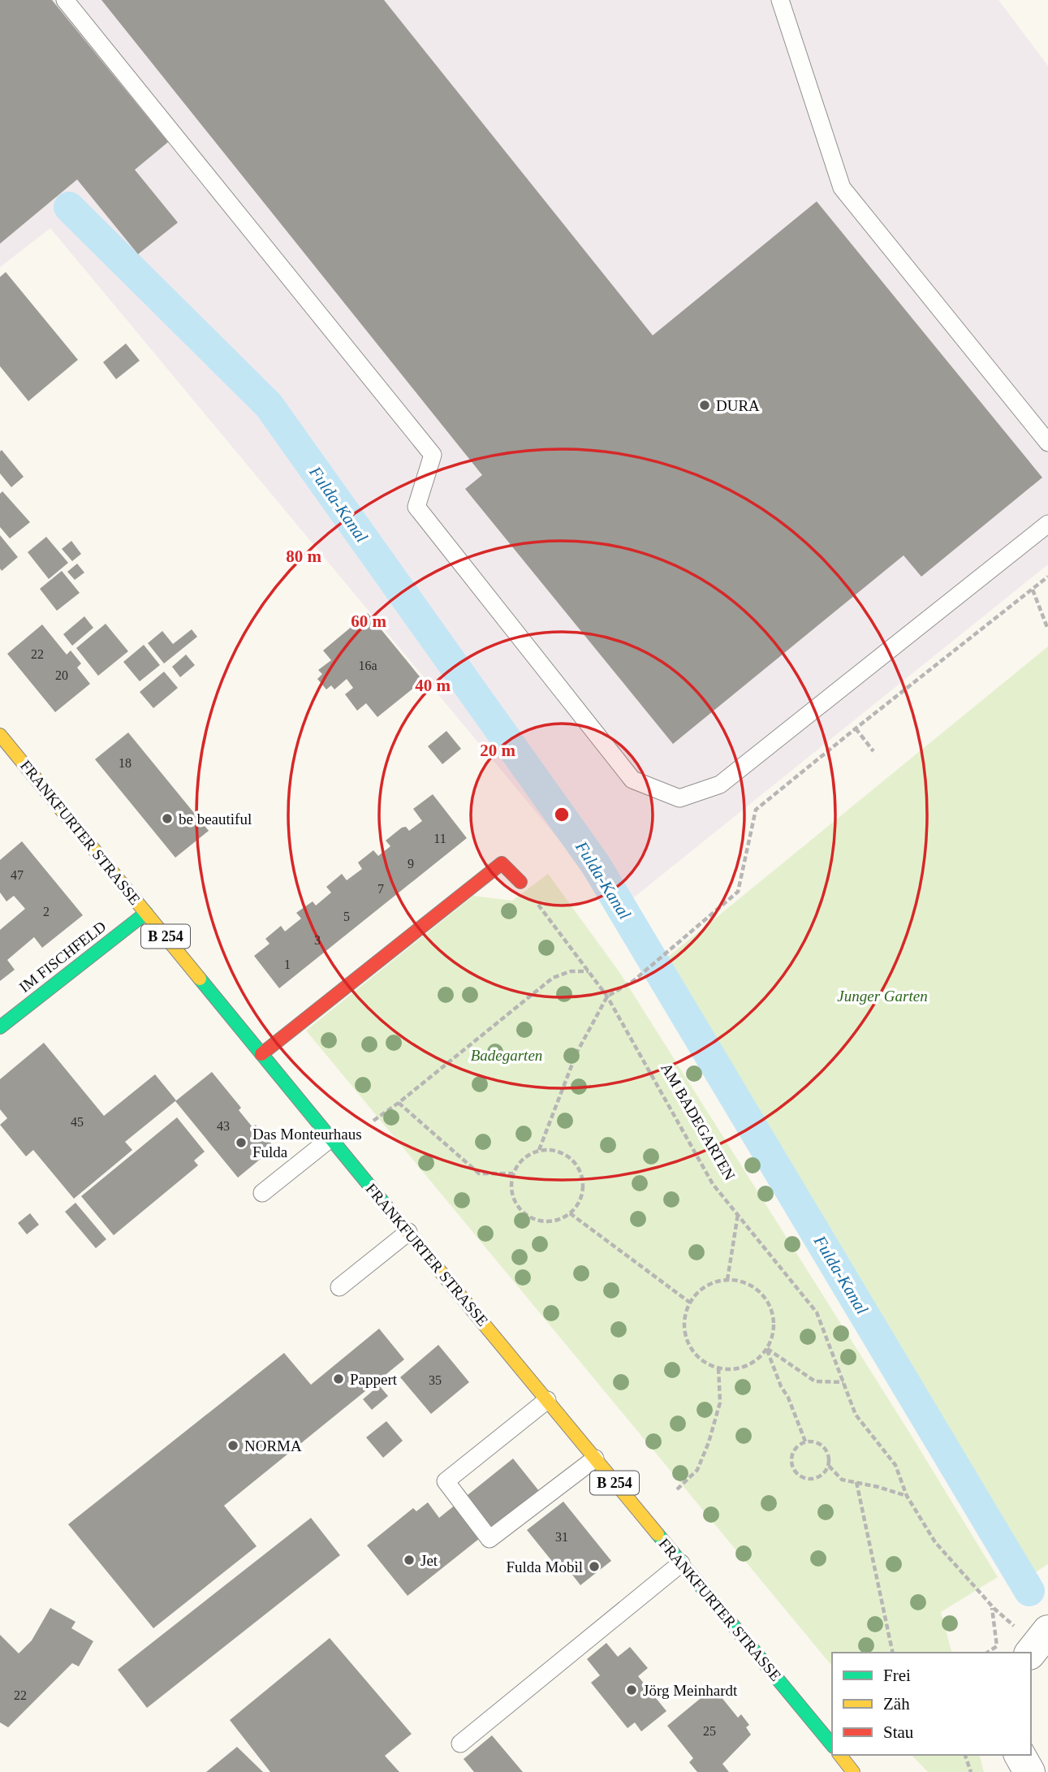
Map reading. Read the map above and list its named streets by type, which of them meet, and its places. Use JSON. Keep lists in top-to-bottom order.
{
  "streets": {
    "main road": ["FRANKFURTER STRASSE", "B 254", "IM FISCHFELD"],
    "path": ["AM BADEGARTEN"]
  },
  "crossings": [
    ["FRANKFURTER STRASSE", "IM FISCHFELD"]
  ],
  "water": ["Fulda-Kanal"],
  "parks": ["Junger Garten", "Badegarten"],
  "places": [
    "DURA",
    "be beautiful",
    "Das Monteurhaus Fulda",
    "Pappert",
    "NORMA",
    "Jet",
    "Fulda Mobil",
    "Jörg Meinhardt"
  ],
  "house_numbers": [
    "22",
    "16a",
    "20",
    "18",
    "11",
    "9",
    "47",
    "7",
    "2",
    "5",
    "3",
    "1",
    "45",
    "43",
    "35",
    "31",
    "22",
    "25"
  ],
  "legend": ["Frei", "Zäh", "Stau"],
  "rings": [
    "80 m",
    "60 m",
    "40 m",
    "20 m"
  ]
}
